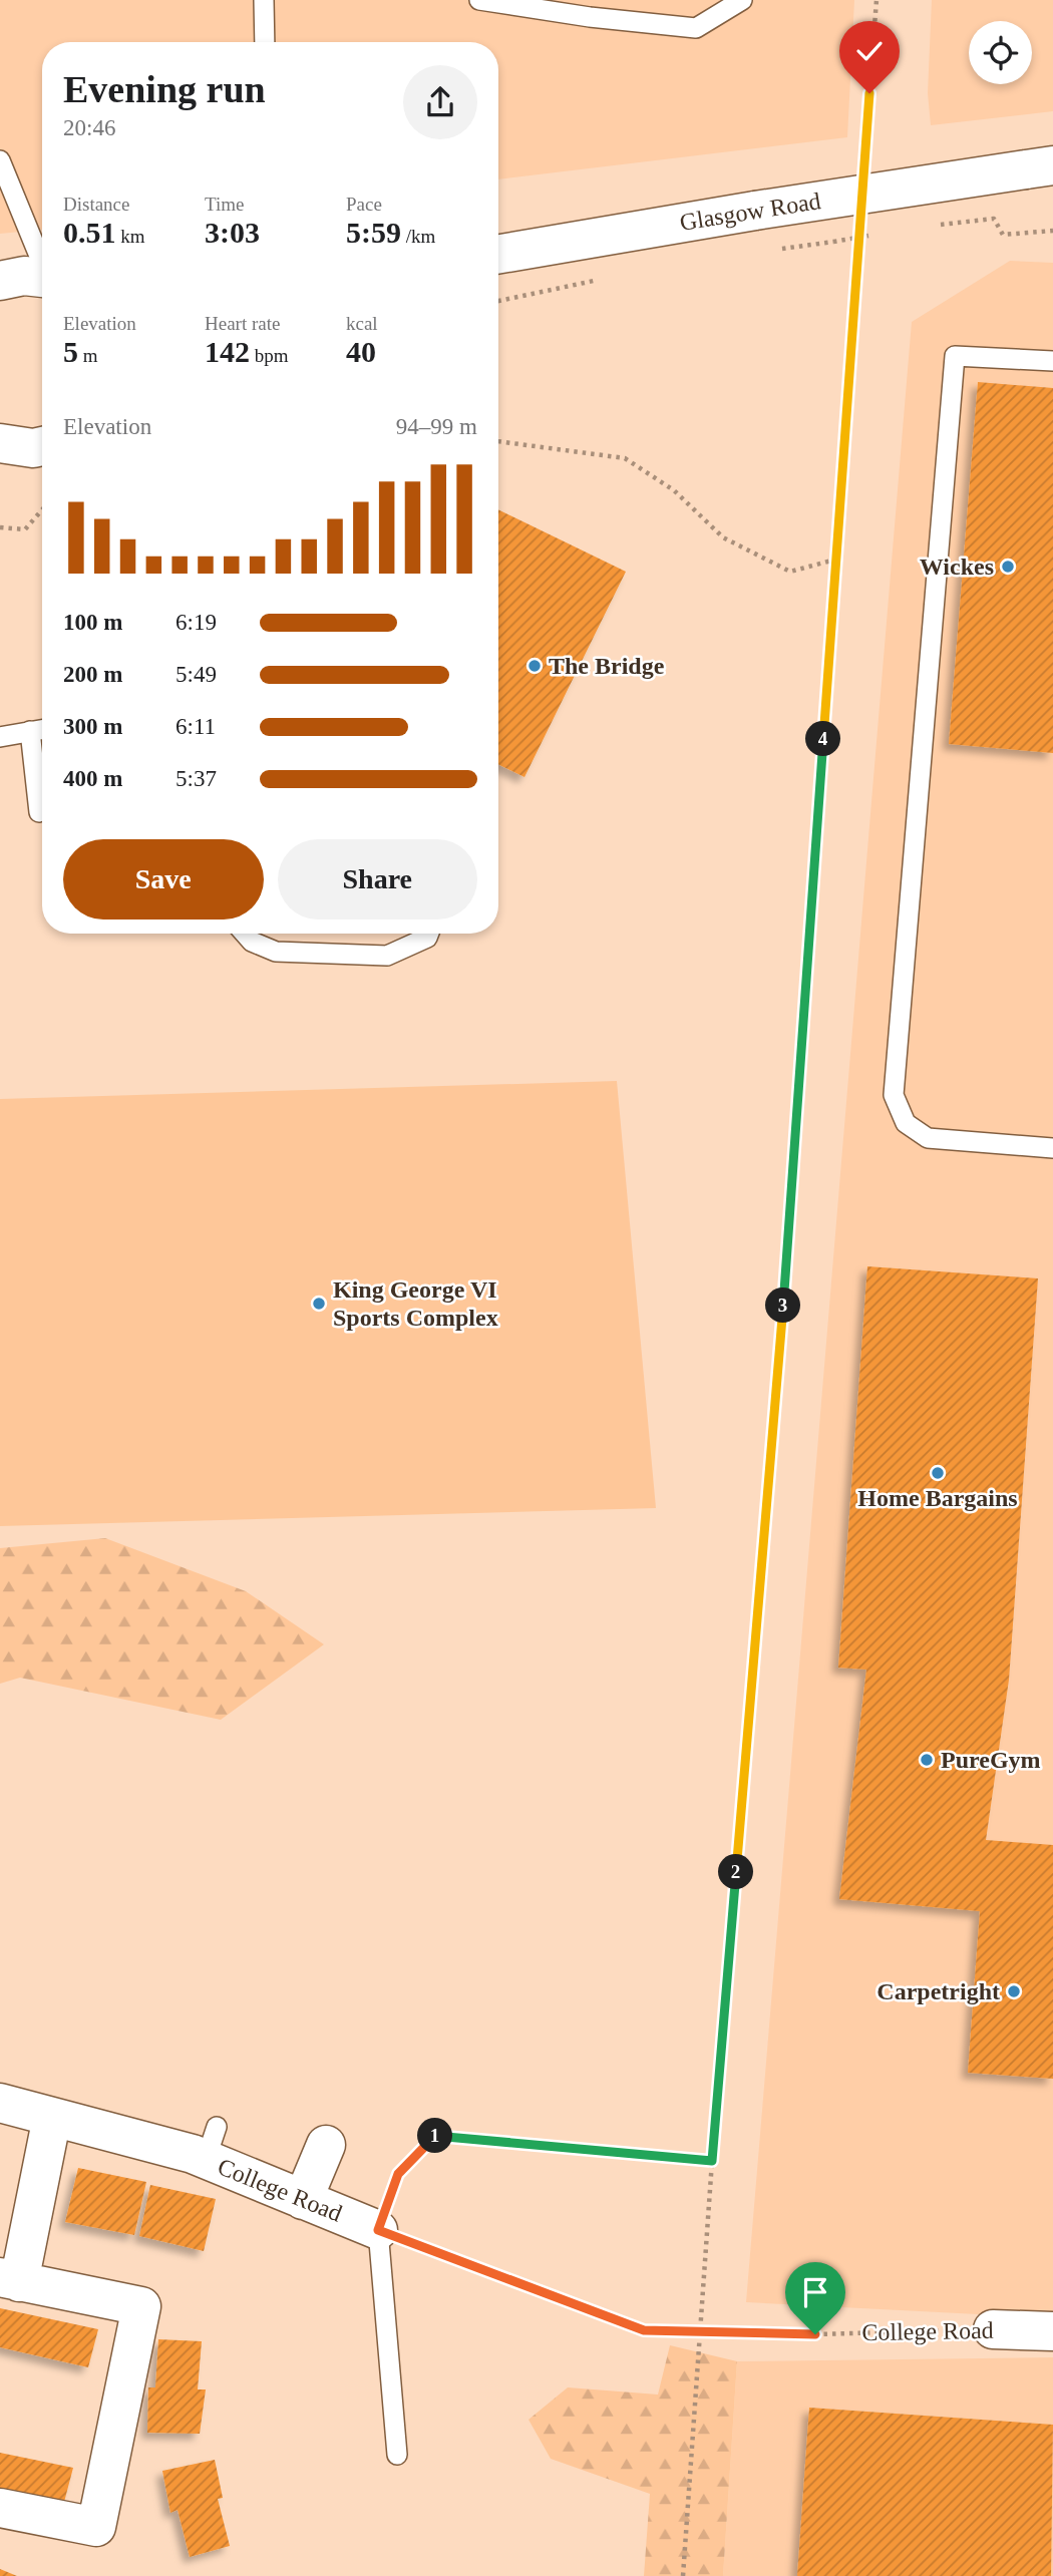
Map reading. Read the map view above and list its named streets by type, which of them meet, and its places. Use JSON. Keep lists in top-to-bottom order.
{
  "streets": {
    "street": ["Glasgow Road", "College Road"]
  },
  "places": [
    "Wickes",
    "The Bridge",
    "King George VI Sports Complex",
    "Home Bargains",
    "PureGym",
    "Carpetright"
  ],
  "page": {
    "heading": ["Evening run", "20:46"],
    "stats": [
      ["Distance", "0.51 km"],
      ["Time", "3:03"],
      ["Pace", "5:59 /km"],
      ["Elevation", "5 m"],
      ["Heart rate", "142 bpm"],
      ["kcal", "40"]
    ],
    "chart": ["Elevation", "94–99 m"],
    "list": [
      {
        "name": "100 m",
        "note": "6:19"
      },
      {
        "name": "200 m",
        "note": "5:49"
      },
      {
        "name": "300 m",
        "note": "6:11"
      },
      {
        "name": "400 m",
        "note": "5:37"
      }
    ],
    "pins": [
      "4",
      "3",
      "2",
      "1"
    ],
    "buttons": ["Save", "Share"]
  }
}
